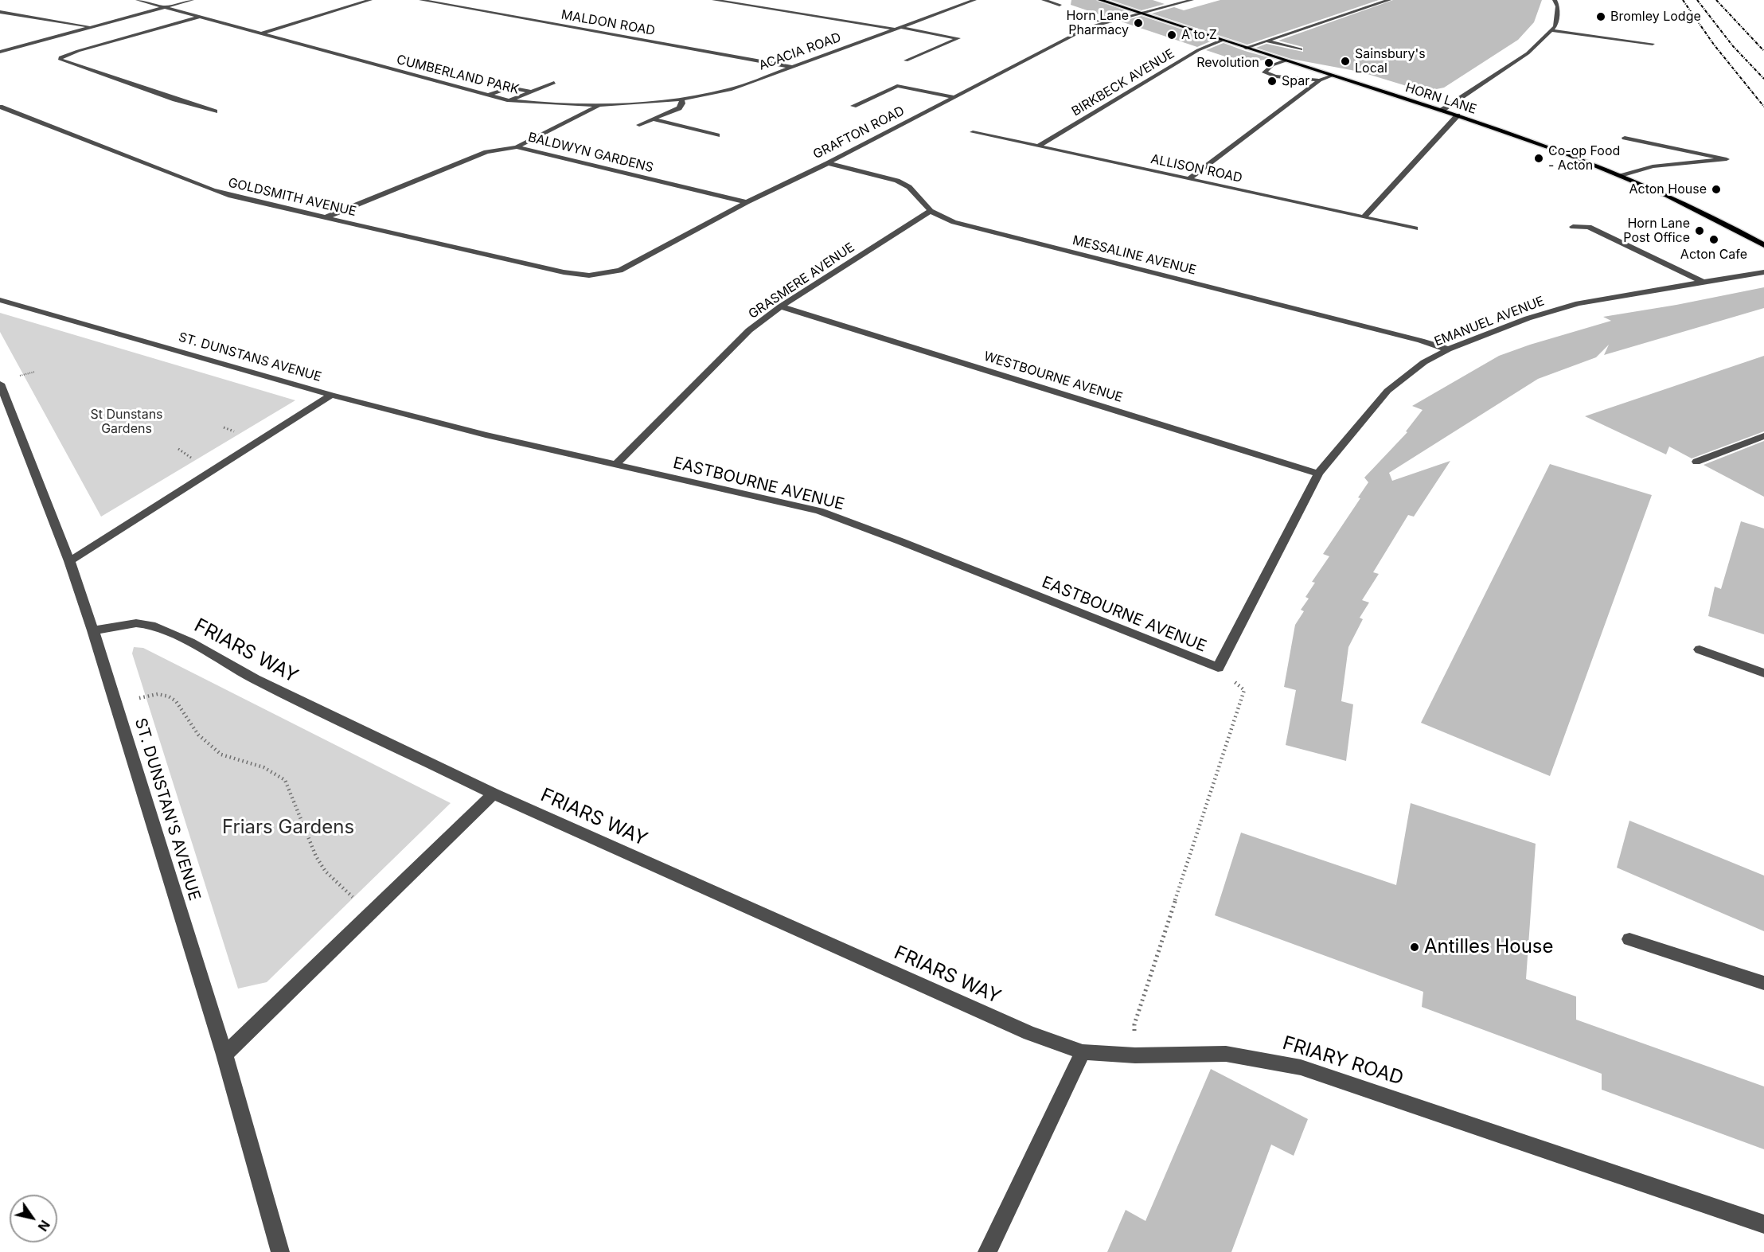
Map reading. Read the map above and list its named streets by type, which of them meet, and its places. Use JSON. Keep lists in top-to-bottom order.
{
  "streets": {
    "main road": ["HORN LANE"],
    "street": [
      "MALDON ROAD",
      "ACACIA ROAD",
      "CUMBERLAND PARK",
      "BIRKBECK AVENUE",
      "GRAFTON ROAD",
      "BALDWYN GARDENS",
      "ALLISON ROAD",
      "GOLDSMITH AVENUE",
      "MESSALINE AVENUE",
      "GRASMERE AVENUE",
      "EMANUEL AVENUE",
      "ST. DUNSTANS AVENUE",
      "WESTBOURNE AVENUE",
      "EASTBOURNE AVENUE",
      "FRIARS WAY",
      "ST. DUNSTAN'S AVENUE",
      "FRIARY ROAD"
    ]
  },
  "crossings": [
    ["MALDON ROAD", "ACACIA ROAD"],
    ["ACACIA ROAD", "CUMBERLAND PARK"],
    ["BIRKBECK AVENUE", "HORN LANE"],
    ["BIRKBECK AVENUE", "ALLISON ROAD"],
    ["HORN LANE", "GRAFTON ROAD"],
    ["GRAFTON ROAD", "BALDWYN GARDENS"],
    ["GRAFTON ROAD", "GOLDSMITH AVENUE"],
    ["GRAFTON ROAD", "MESSALINE AVENUE"],
    ["BALDWYN GARDENS", "GOLDSMITH AVENUE"],
    ["MESSALINE AVENUE", "GRASMERE AVENUE"],
    ["MESSALINE AVENUE", "EMANUEL AVENUE"],
    ["GRASMERE AVENUE", "WESTBOURNE AVENUE"],
    ["GRASMERE AVENUE", "EASTBOURNE AVENUE"],
    ["EMANUEL AVENUE", "WESTBOURNE AVENUE"],
    ["EMANUEL AVENUE", "EASTBOURNE AVENUE"],
    ["ST. DUNSTANS AVENUE", "EASTBOURNE AVENUE"],
    ["ST. DUNSTANS AVENUE", "ST. DUNSTAN'S AVENUE"],
    ["FRIARS WAY", "ST. DUNSTAN'S AVENUE"],
    ["FRIARS WAY", "FRIARY ROAD"]
  ],
  "parks": ["St Dunstans Gardens", "Friars Gardens"],
  "places": [
    "Bromley Lodge",
    "Horn Lane Pharmacy",
    "A to Z",
    "Sainsbury's Local",
    "Revolution",
    "Spar",
    "Co-op Food - Acton",
    "Acton House",
    "Horn Lane Post Office",
    "Acton Cafe",
    "Antilles House"
  ],
  "north": "bottom right"
}
